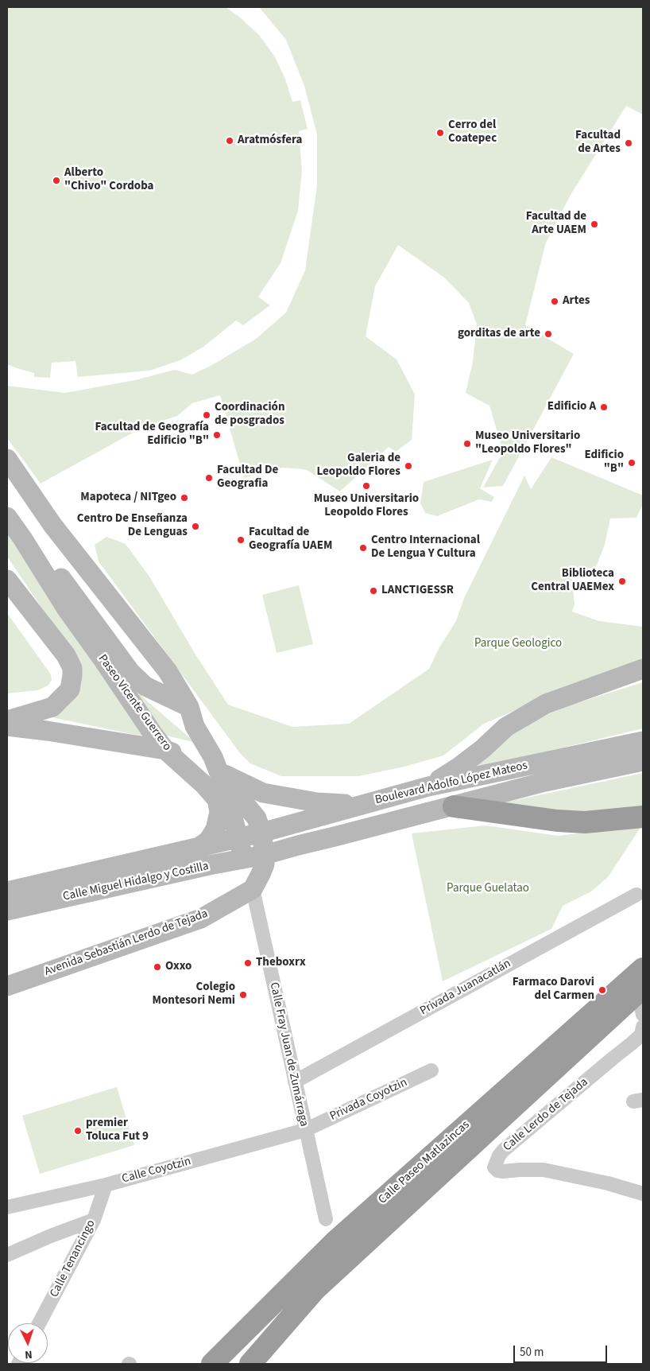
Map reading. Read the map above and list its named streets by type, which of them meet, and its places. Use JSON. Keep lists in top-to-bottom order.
{
  "streets": {
    "highway": ["Calle Paseo Matlazincas"],
    "main road": [
      "Paseo Vicente Guerrero",
      "Boulevard Adolfo López Mateos",
      "Calle Miguel Hidalgo y Costilla",
      "Avenida Sebastián Lerdo de Tejada"
    ],
    "street": [
      "Privada Juanacatlán",
      "Calle Fray Juan de Zumárraga",
      "Privada Coyotzin",
      "Calle Lerdo de Tejada",
      "Calle Coyotzin",
      "Calle Tenancingo"
    ]
  },
  "crossings": [
    ["Paseo Vicente Guerrero", "Calle Miguel Hidalgo y Costilla"],
    ["Paseo Vicente Guerrero", "Avenida Sebastián Lerdo de Tejada"],
    ["Paseo Vicente Guerrero", "Calle Fray Juan de Zumárraga"],
    ["Boulevard Adolfo López Mateos", "Calle Miguel Hidalgo y Costilla"],
    ["Avenida Sebastián Lerdo de Tejada", "Calle Fray Juan de Zumárraga"],
    ["Privada Juanacatlán", "Calle Fray Juan de Zumárraga"],
    ["Calle Fray Juan de Zumárraga", "Privada Coyotzin"],
    ["Calle Fray Juan de Zumárraga", "Calle Coyotzin"],
    ["Privada Coyotzin", "Calle Coyotzin"],
    ["Calle Coyotzin", "Calle Tenancingo"]
  ],
  "parks": ["Parque Geologico", "Parque Guelatao"],
  "places": [
    "Cerro del Coatepec",
    "Aratmósfera",
    "Facultad de Artes",
    "Alberto \"Chivo\" Cordoba",
    "Facultad de Arte UAEM",
    "Artes",
    "gorditas de arte",
    "Edificio A",
    "Coordinación de posgrados",
    "Facultad de Geografía Edificio \"B\"",
    "Museo Universitario \"Leopoldo Flores\"",
    "Edificio \"B\"",
    "Galeria de Leopoldo Flores",
    "Facultad De Geografia",
    "Museo Universitario Leopoldo Flores",
    "Mapoteca / NITgeo",
    "Centro De Enseñanza De Lenguas",
    "Facultad de Geografía UAEM",
    "Centro Internacional De Lengua Y Cultura",
    "Biblioteca Central UAEMex",
    "LANCTIGESSR",
    "Theboxrx",
    "Oxxo",
    "Farmaco Darovi del Carmen",
    "Colegio Montesori Nemi",
    "premier Toluca Fut 9"
  ],
  "scale_bar": "50 m",
  "north": "bottom"
}
